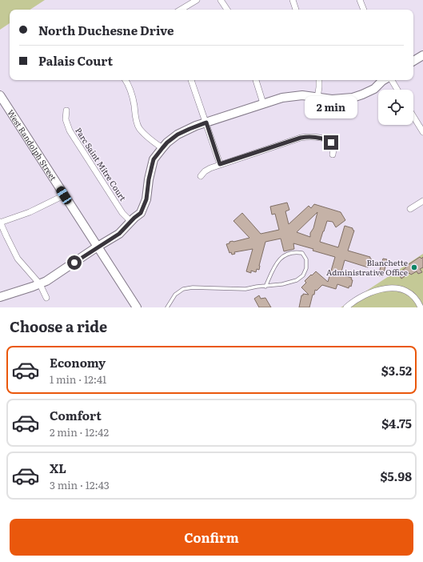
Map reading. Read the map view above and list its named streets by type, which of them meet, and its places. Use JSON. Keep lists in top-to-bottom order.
{
  "streets": {
    "street": ["West Randolph Street", "Parc Saint Mitre Court"]
  },
  "places": ["Blanchette Administrative Office"],
  "page": {
    "banner": ["North Duchesne Drive", "Palais Court"],
    "bubble": "2 min",
    "heading": "Choose a ride",
    "list": [
      {
        "name": "Economy",
        "note": "1 min · 12:41",
        "value": "$3.52"
      },
      {
        "name": "Comfort",
        "note": "2 min · 12:42",
        "value": "$4.75"
      },
      {
        "name": "XL",
        "note": "3 min · 12:43",
        "value": "$5.98"
      }
    ],
    "buttons": "Confirm"
  }
}
